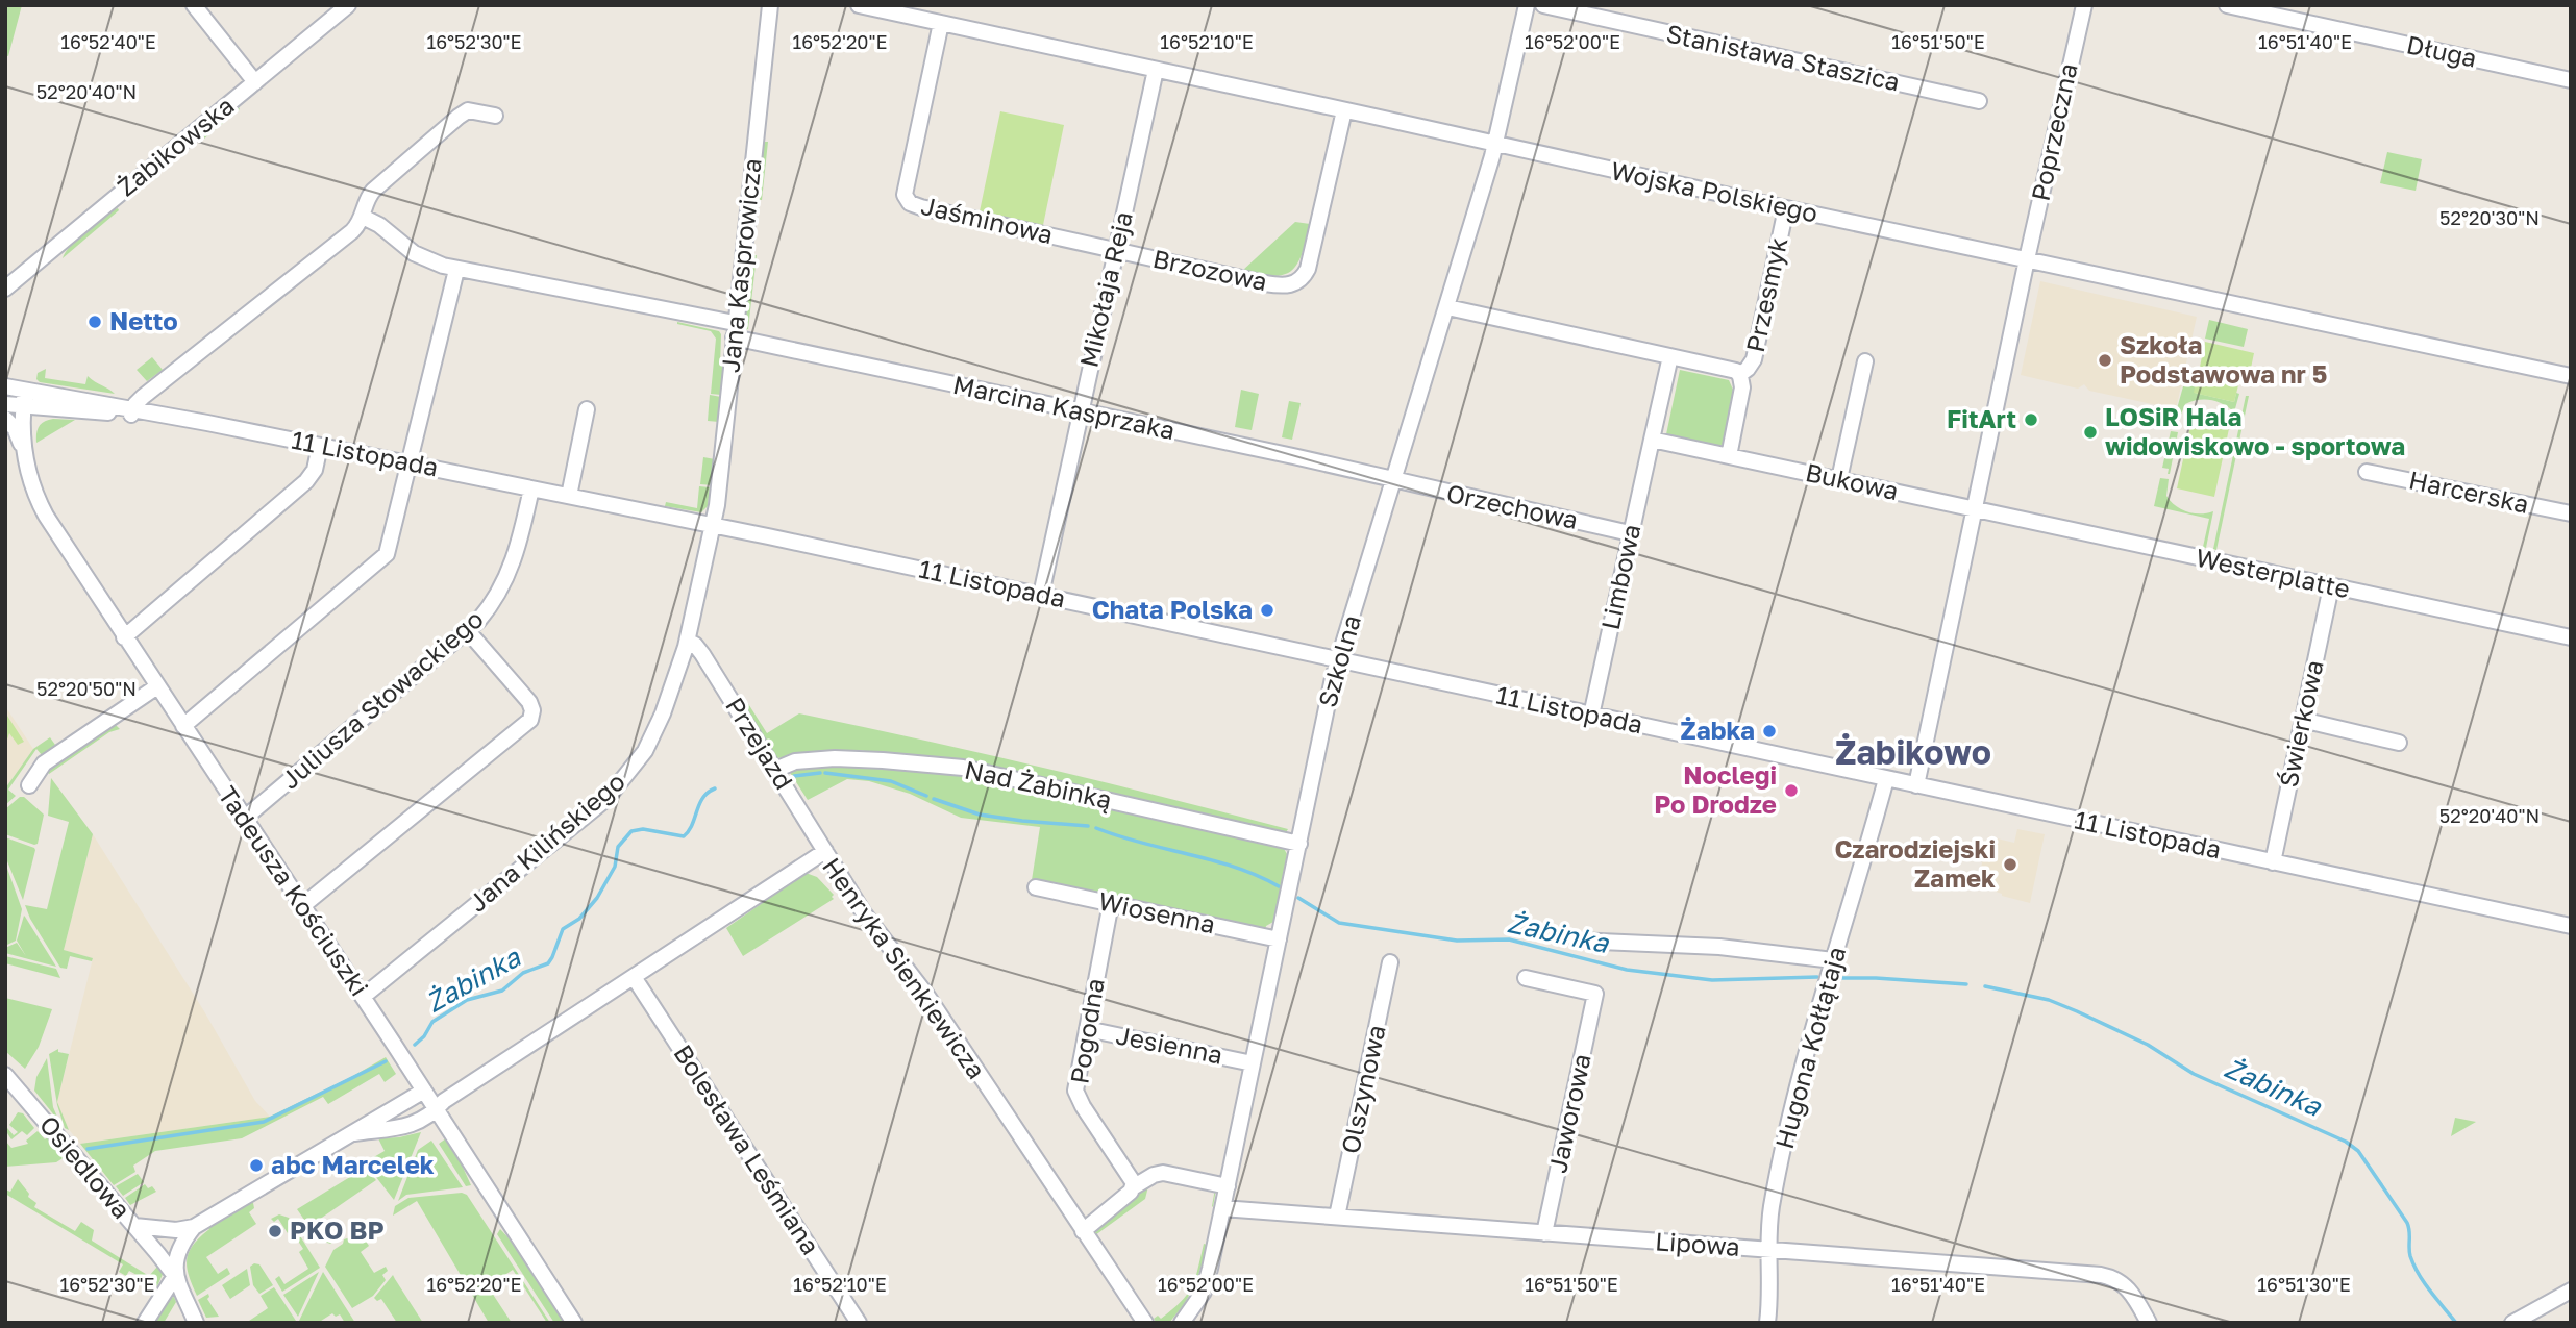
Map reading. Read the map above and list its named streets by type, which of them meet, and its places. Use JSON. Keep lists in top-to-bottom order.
{
  "streets": {
    "street": [
      "Długa",
      "Stanisława Staszica",
      "Poprzeczna",
      "Żabikowska",
      "Wojska Polskiego",
      "Jaśminowa",
      "Jana Kasprowicza",
      "Brzozowa",
      "Mikołaja Reja",
      "Przesmyk",
      "Marcina Kasprzaka",
      "11 Listopada",
      "Bukowa",
      "Harcerska",
      "Orzechowa",
      "Westerplatte",
      "Limbowa",
      "Szkolna",
      "Juliusza Słowackiego",
      "Świerkowa",
      "Przejazd",
      "Nad Żabinką",
      "Jana Kilińskiego",
      "Tadeusza Kościuszki",
      "Wiosenna",
      "Henryka Sienkiewicza",
      "Pogodna",
      "Jesienna",
      "Hugona Kołłątaja",
      "Olszynowa",
      "Jaworowa",
      "Bolesława Leśmiana",
      "Osiedlowa",
      "Lipowa"
    ]
  },
  "crossings": [
    ["Poprzeczna", "Wojska Polskiego"],
    ["Wojska Polskiego", "Jaśminowa"],
    ["Wojska Polskiego", "Brzozowa"],
    ["Wojska Polskiego", "Mikołaja Reja"],
    ["Wojska Polskiego", "Przesmyk"],
    ["Wojska Polskiego", "Szkolna"],
    ["Jaśminowa", "Brzozowa"],
    ["Jaśminowa", "Mikołaja Reja"],
    ["Jana Kasprowicza", "Marcina Kasprzaka"],
    ["Jana Kasprowicza", "11 Listopada"],
    ["Jana Kasprowicza", "Jana Kilińskiego"],
    ["Brzozowa", "Mikołaja Reja"],
    ["Mikołaja Reja", "Marcina Kasprzaka"],
    ["Mikołaja Reja", "11 Listopada"],
    ["Marcina Kasprzaka", "Orzechowa"],
    ["Marcina Kasprzaka", "Szkolna"],
    ["11 Listopada", "Limbowa"],
    ["11 Listopada", "Szkolna"],
    ["11 Listopada", "Juliusza Słowackiego"],
    ["11 Listopada", "Świerkowa"],
    ["11 Listopada", "Jana Kilińskiego"],
    ["11 Listopada", "Tadeusza Kościuszki"],
    ["11 Listopada", "Hugona Kołłątaja"],
    ["Bukowa", "Westerplatte"],
    ["Bukowa", "Limbowa"],
    ["Orzechowa", "Limbowa"],
    ["Orzechowa", "Szkolna"],
    ["Westerplatte", "Świerkowa"],
    ["Szkolna", "Nad Żabinką"],
    ["Szkolna", "Wiosenna"],
    ["Szkolna", "Jesienna"],
    ["Szkolna", "Lipowa"],
    ["Juliusza Słowackiego", "Tadeusza Kościuszki"],
    ["Przejazd", "Nad Żabinką"],
    ["Przejazd", "Jana Kilińskiego"],
    ["Przejazd", "Henryka Sienkiewicza"],
    ["Jana Kilińskiego", "Tadeusza Kościuszki"],
    ["Tadeusza Kościuszki", "Henryka Sienkiewicza"],
    ["Wiosenna", "Pogodna"],
    ["Henryka Sienkiewicza", "Bolesława Leśmiana"],
    ["Pogodna", "Jesienna"],
    ["Hugona Kołłątaja", "Lipowa"],
    ["Olszynowa", "Lipowa"],
    ["Jaworowa", "Lipowa"]
  ],
  "districts": ["Żabikowo"],
  "water": ["Żabinka"],
  "places": [
    "Netto",
    "Szkoła Podstawowa nr 5",
    "FitArt",
    "LOSiR Hala widowiskowo - sportowa",
    "Chata Polska",
    "Żabka",
    "Noclegi Po Drodze",
    "Czarodziejski Zamek",
    "abc Marcelek",
    "PKO BP"
  ],
  "coordinates": [
    "16°52'40\"E",
    "16°52'30\"E",
    "16°52'20\"E",
    "16°52'10\"E",
    "16°52'00\"E",
    "16°51'50\"E",
    "16°51'40\"E",
    "52°20'40\"N",
    "52°20'30\"N",
    "52°20'50\"N",
    "16°51'30\"E"
  ]
}
